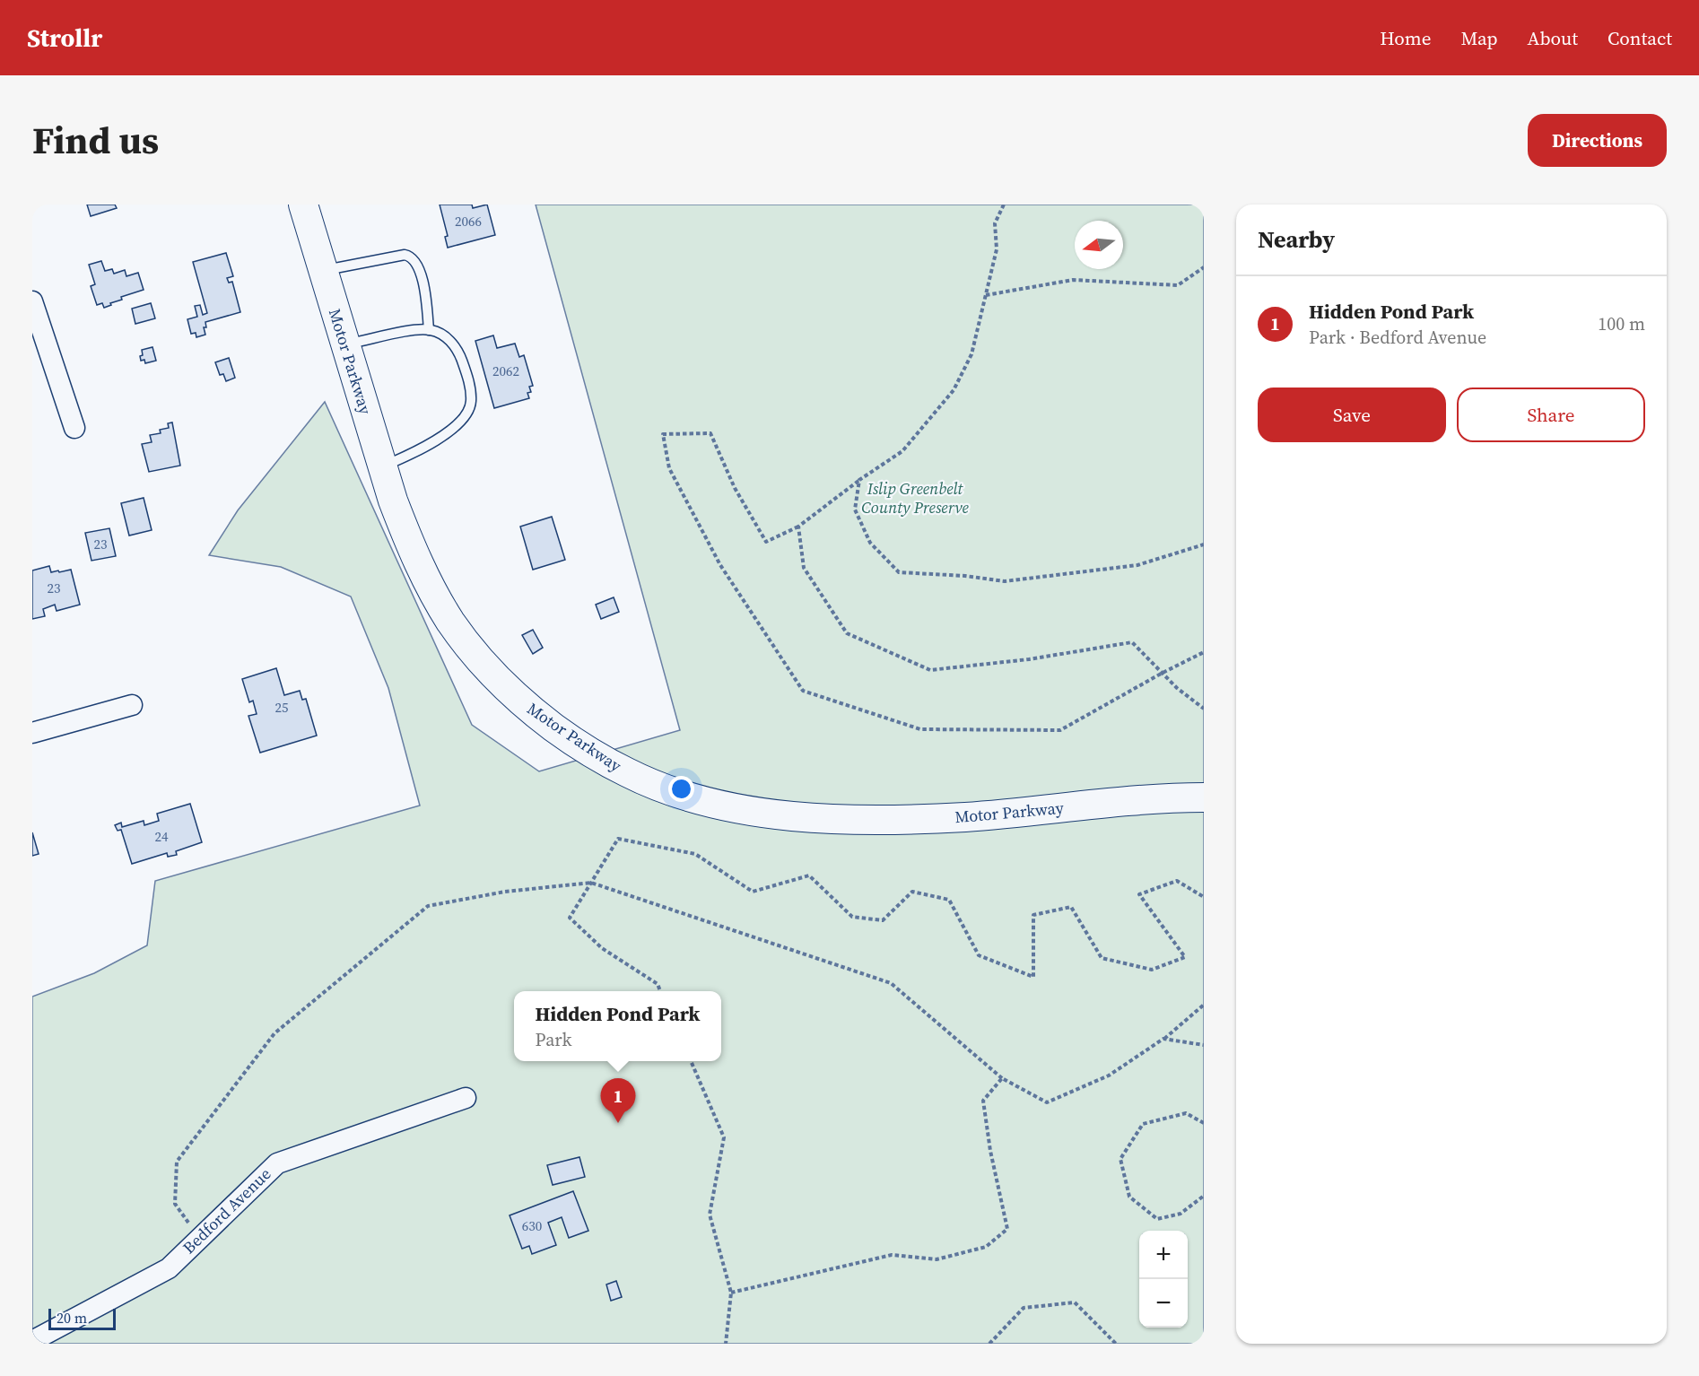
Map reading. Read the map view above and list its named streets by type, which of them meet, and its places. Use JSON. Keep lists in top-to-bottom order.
{
  "streets": {
    "main road": ["Motor Parkway"],
    "street": ["Bedford Avenue"]
  },
  "parks": ["Islip Greenbelt County Preserve"],
  "house_numbers": [
    "2066",
    "2062",
    "23",
    "23",
    "25",
    "24",
    "630"
  ],
  "scale_bar": "20 m",
  "north": "left",
  "page": {
    "header": "Strollr",
    "nav": [
      "Home",
      "Map",
      "About",
      "Contact"
    ],
    "title": "Find us",
    "buttons": [
      "Directions",
      ["Save", "Share"]
    ],
    "heading": "Nearby",
    "list": [
      {
        "mark": "1",
        "name": "Hidden Pond Park",
        "note": "Park · Bedford Avenue",
        "value": "100 m"
      }
    ],
    "popup": ["Hidden Pond Park", "Park"],
    "pins": "1",
    "map_buttons": ["+", "−"],
    "scale": "20 m"
  }
}
